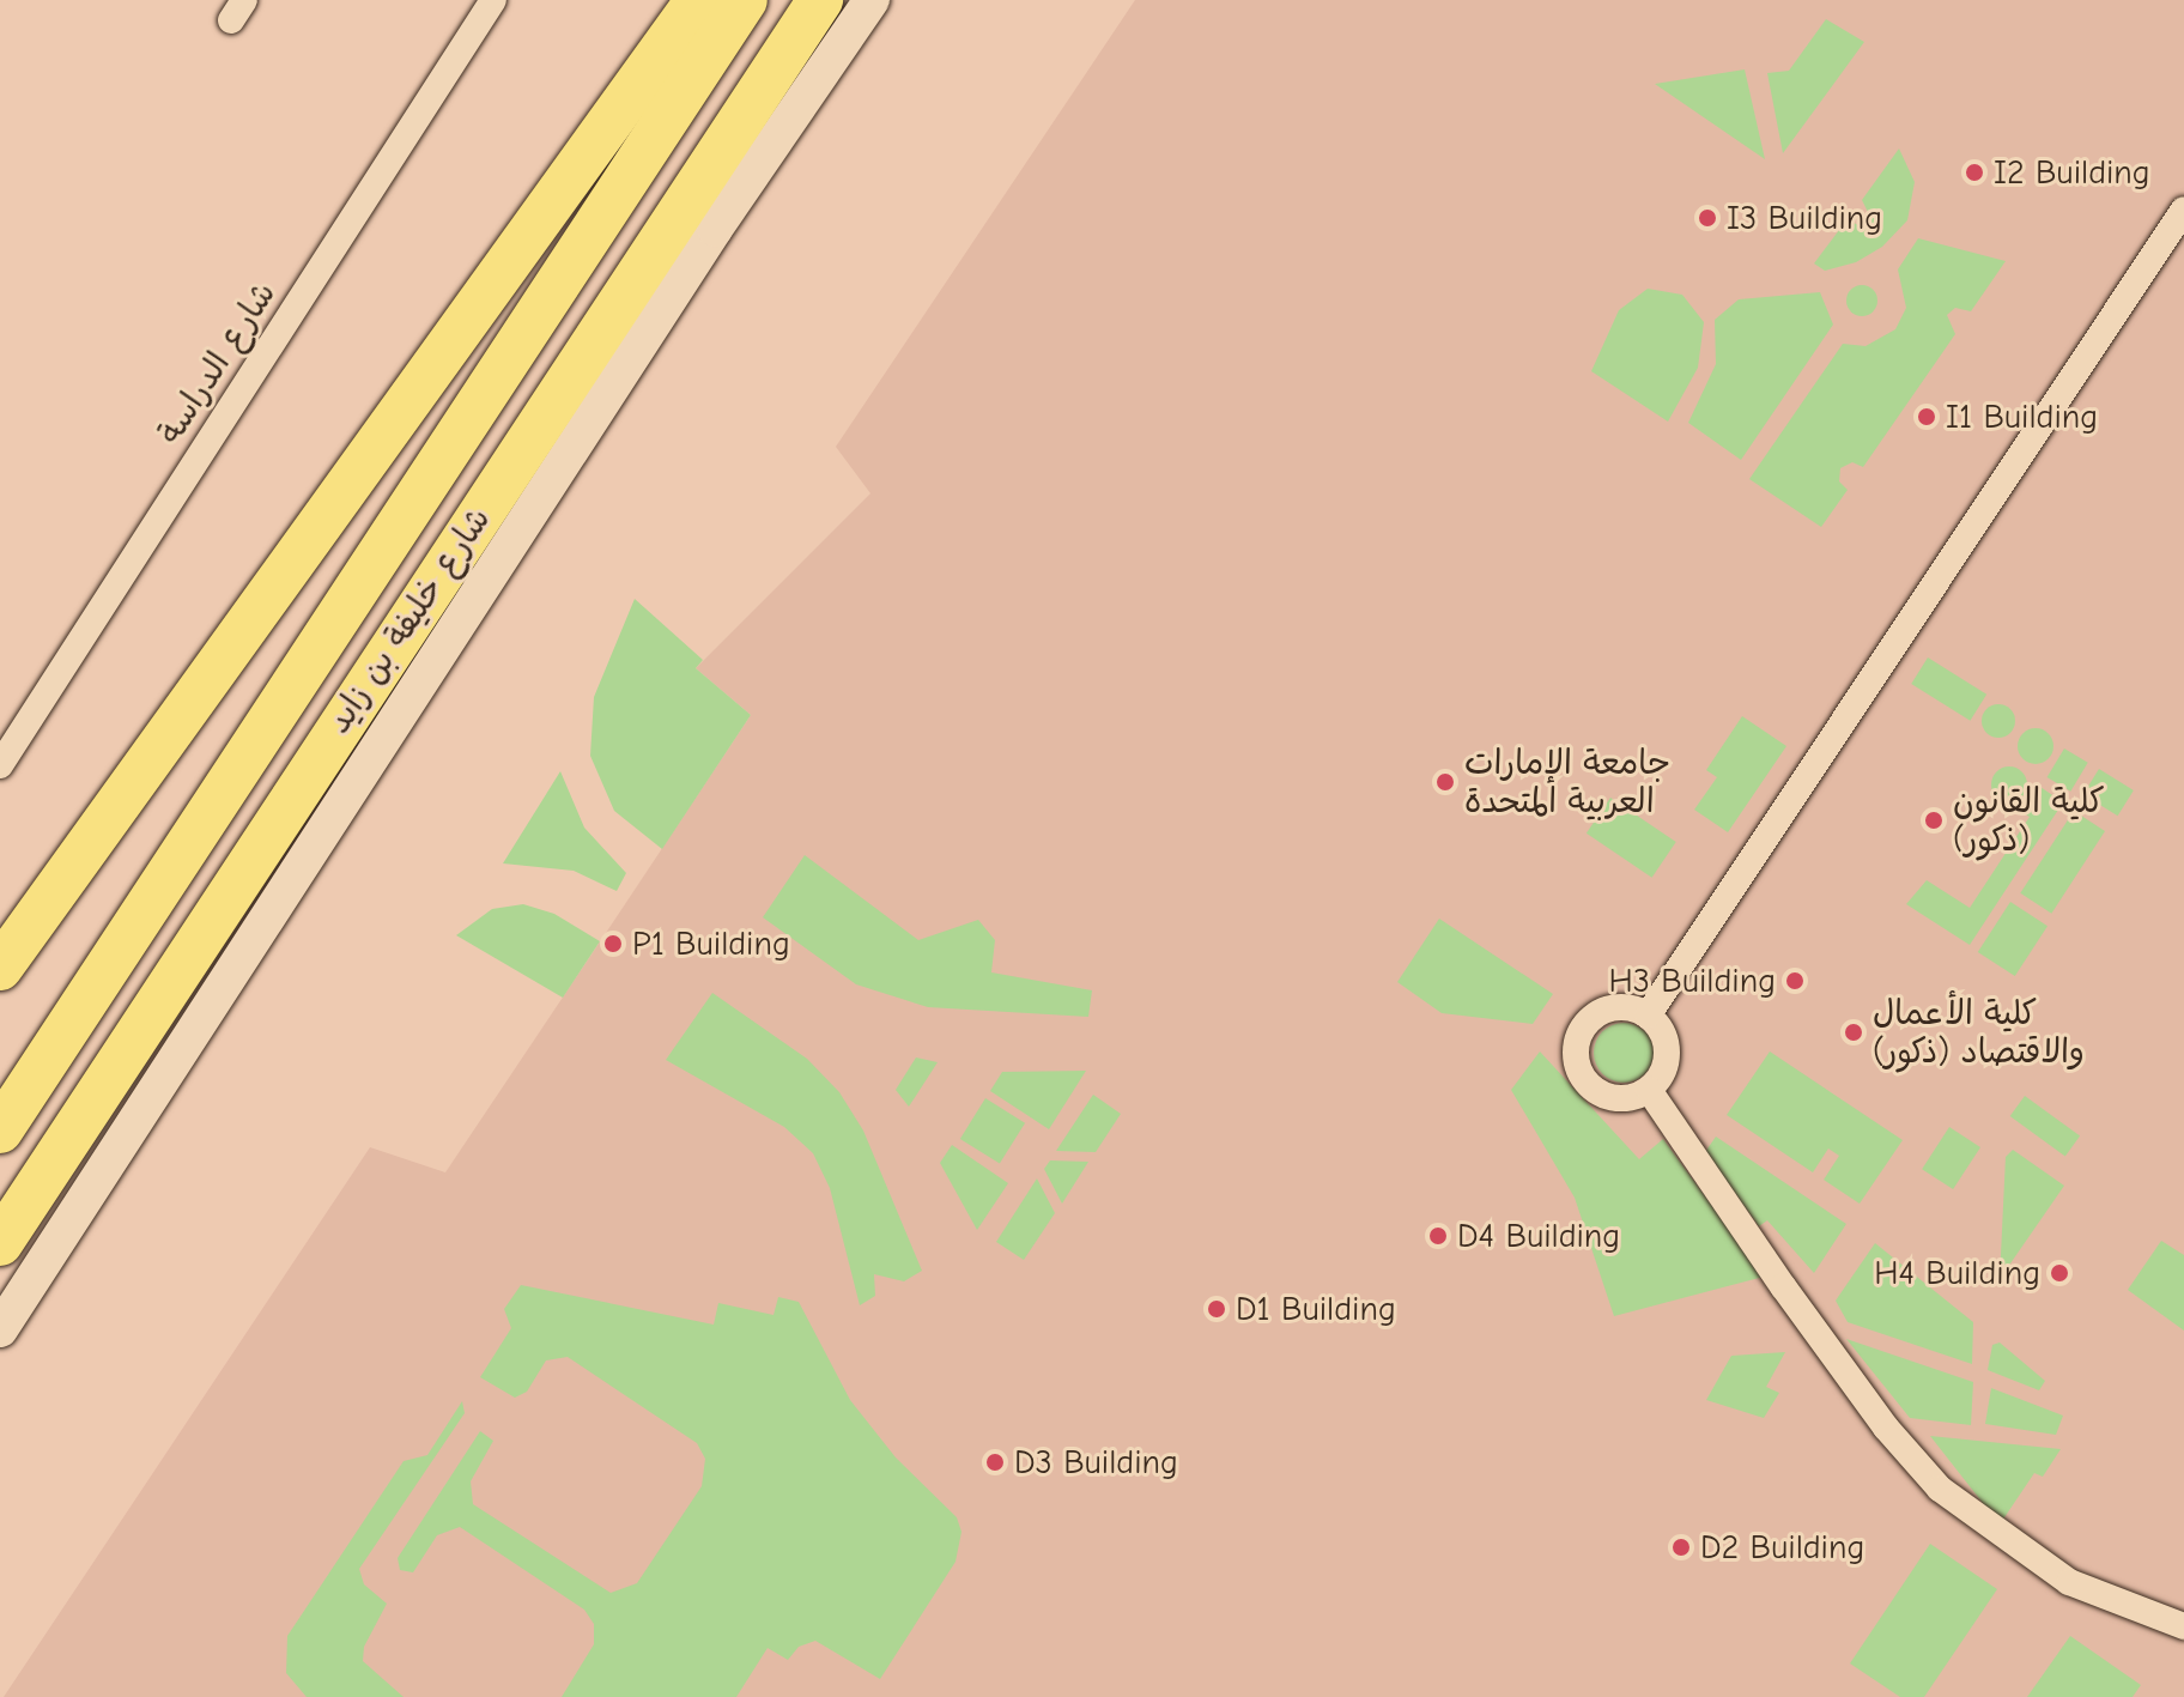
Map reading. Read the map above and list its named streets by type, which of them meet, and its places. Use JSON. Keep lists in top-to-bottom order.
{
  "streets": {
    "highway": ["شارع خليفة بن زايد"],
    "street": ["شارع الدراسة"]
  },
  "places": [
    "I2 Building",
    "I3 Building",
    "I1 Building",
    "جامعة الإمارات العربية المتحدة",
    "كلية القانون (ذكور)",
    "P1 Building",
    "H3 Building",
    "كلية الأعمال والاقتصاد (ذكور)",
    "D4 Building",
    "H4 Building",
    "D1 Building",
    "D3 Building",
    "D2 Building"
  ]
}
